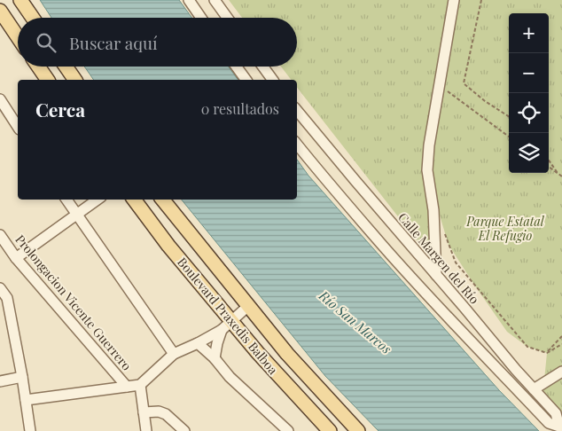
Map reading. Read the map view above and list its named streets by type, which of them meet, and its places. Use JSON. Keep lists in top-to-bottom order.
{
  "streets": {
    "main road": ["Boulevard Praxedis Balboa"],
    "street": ["Calle Margen del Río", "Prolongacion Vicente Guerrero"]
  },
  "water": ["Río San Marcos"],
  "parks": ["Parque Estatal El Refugio"],
  "page": {
    "map_buttons": ["+", "−"],
    "search": "Buscar aquí",
    "heading": ["Cerca", "0 resultados"]
  }
}
